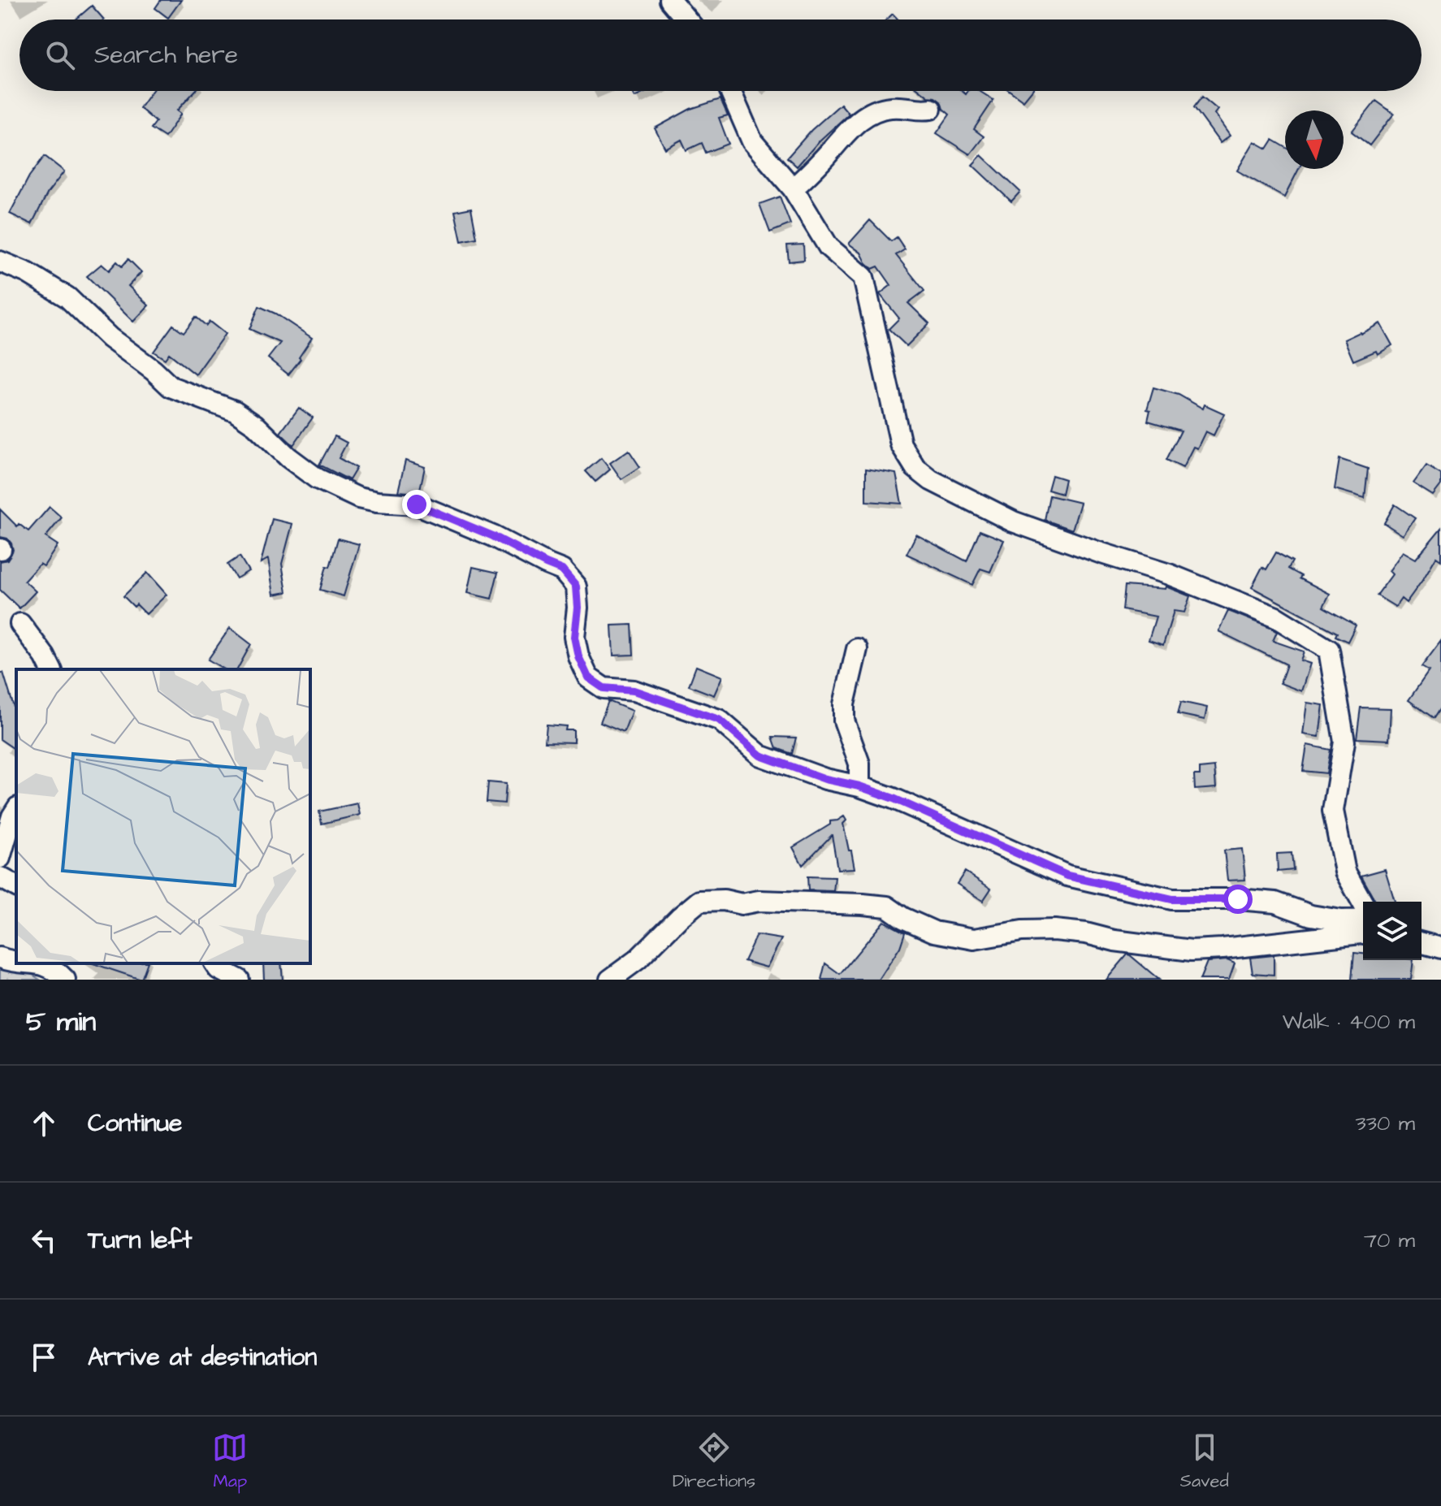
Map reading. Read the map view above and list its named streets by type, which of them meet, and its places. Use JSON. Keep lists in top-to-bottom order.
{
  "north": "bottom",
  "page": {
    "search": "Search here",
    "heading": ["5 min", "Walk · 400 m"],
    "list": [
      ["Continue", "330 m"],
      ["Turn left", "70 m"],
      "Arrive at destination"
    ],
    "nav": ["Map", "Directions", "Saved"]
  }
}
